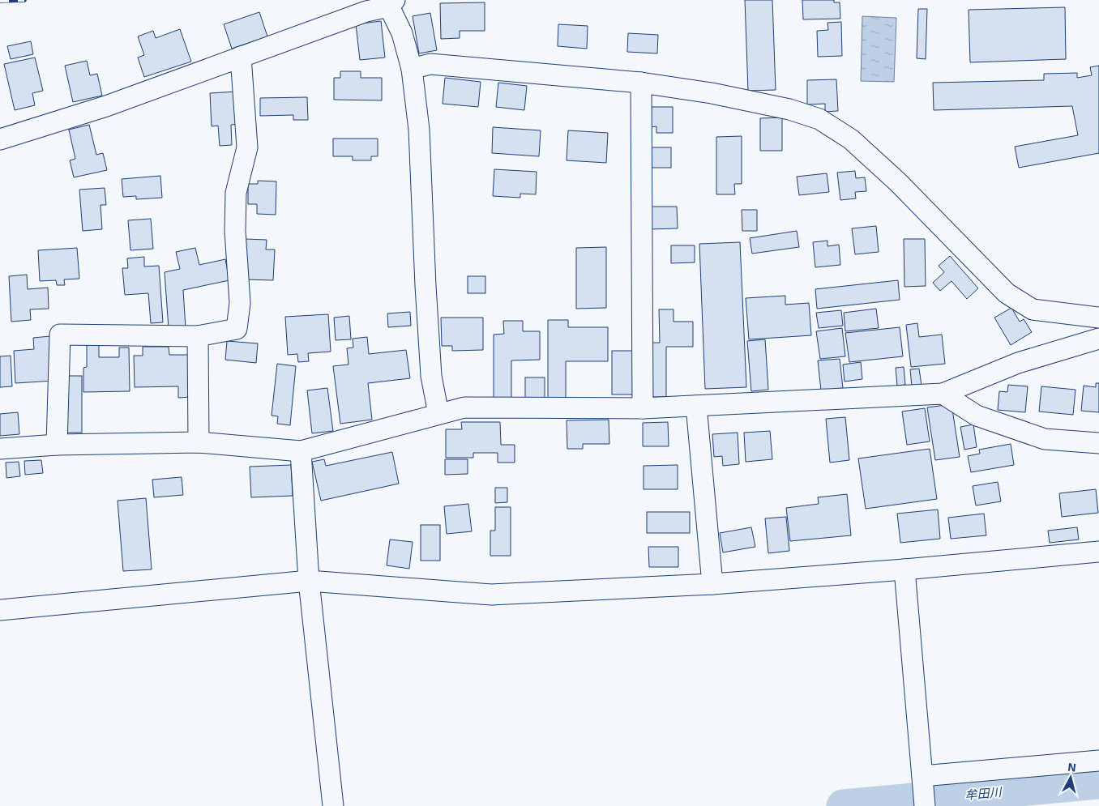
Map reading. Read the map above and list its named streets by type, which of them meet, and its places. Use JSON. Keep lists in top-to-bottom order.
{
  "water": ["牟田川"],
  "north": "top"
}
